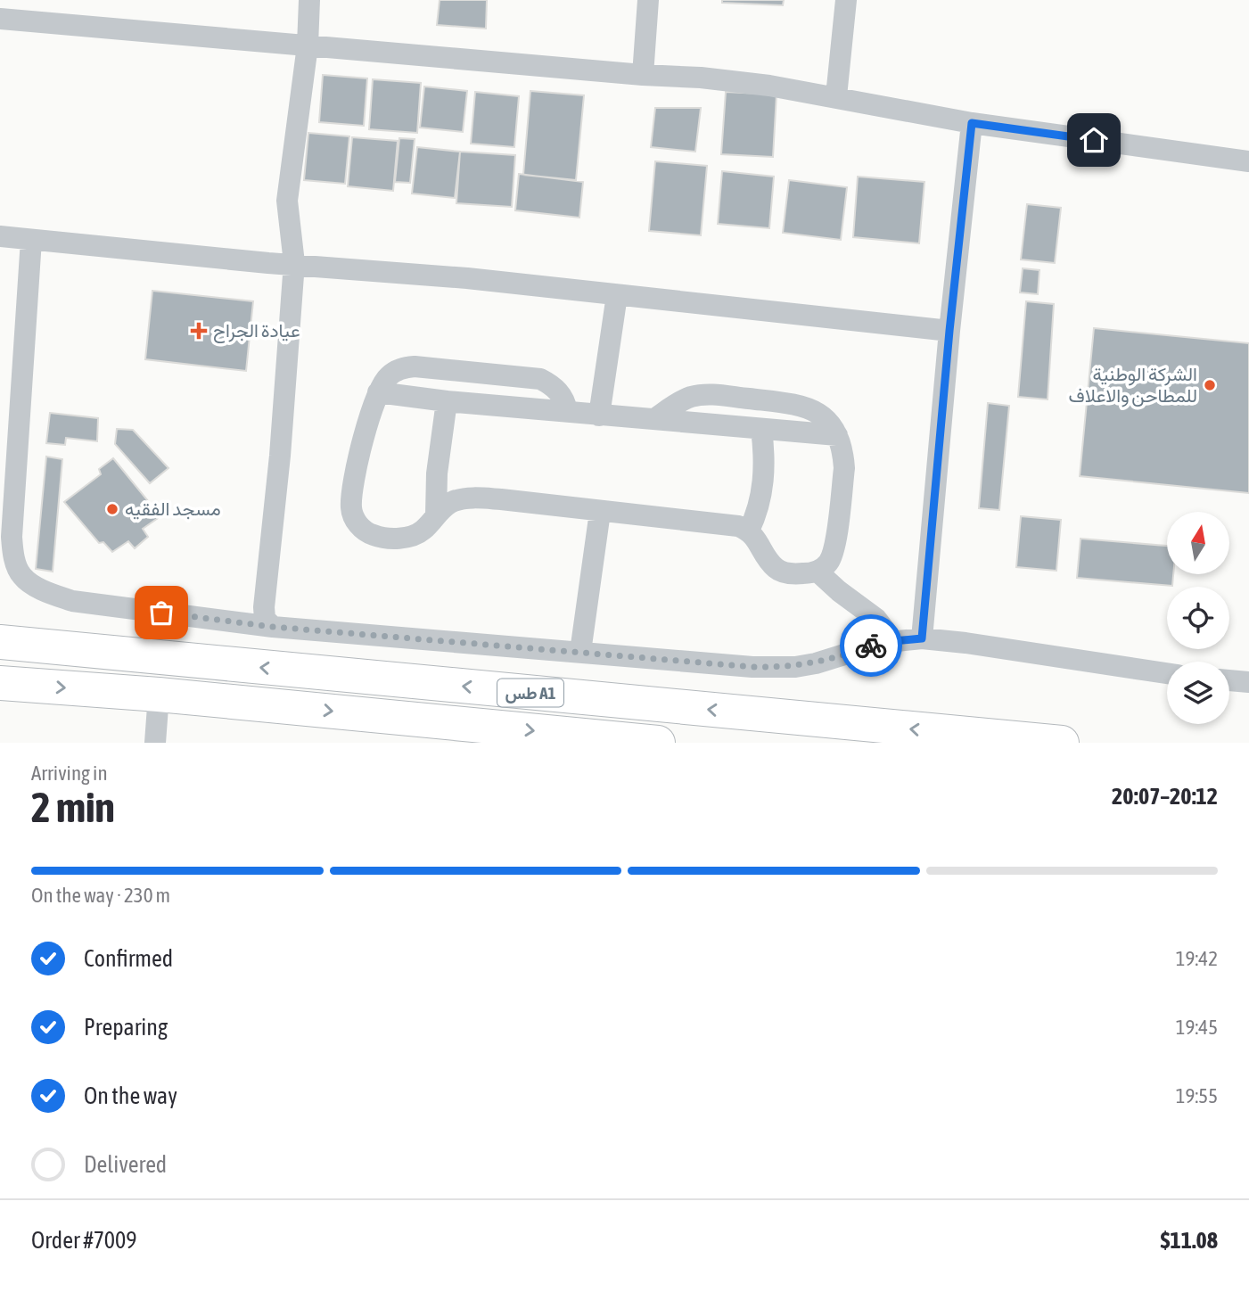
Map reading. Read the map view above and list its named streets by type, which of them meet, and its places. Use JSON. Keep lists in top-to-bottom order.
{
  "streets": {
    "highway": ["طس A1"]
  },
  "places": {
    "health": ["عيادة الجراح"],
    "other": ["الشركة الوطنية للمطاحن والاعلاف", "مسجد الفقيه"]
  },
  "north": "top",
  "page": {
    "heading": ["2 min", "Arriving in", "20:07–20:12"],
    "panel": ["Order #7009", "$11.08"],
    "bar": "On the way · 230 m",
    "list": [
      ["Confirmed", "19:42"],
      ["Preparing", "19:45"],
      ["On the way", "19:55"],
      "Delivered"
    ]
  }
}
